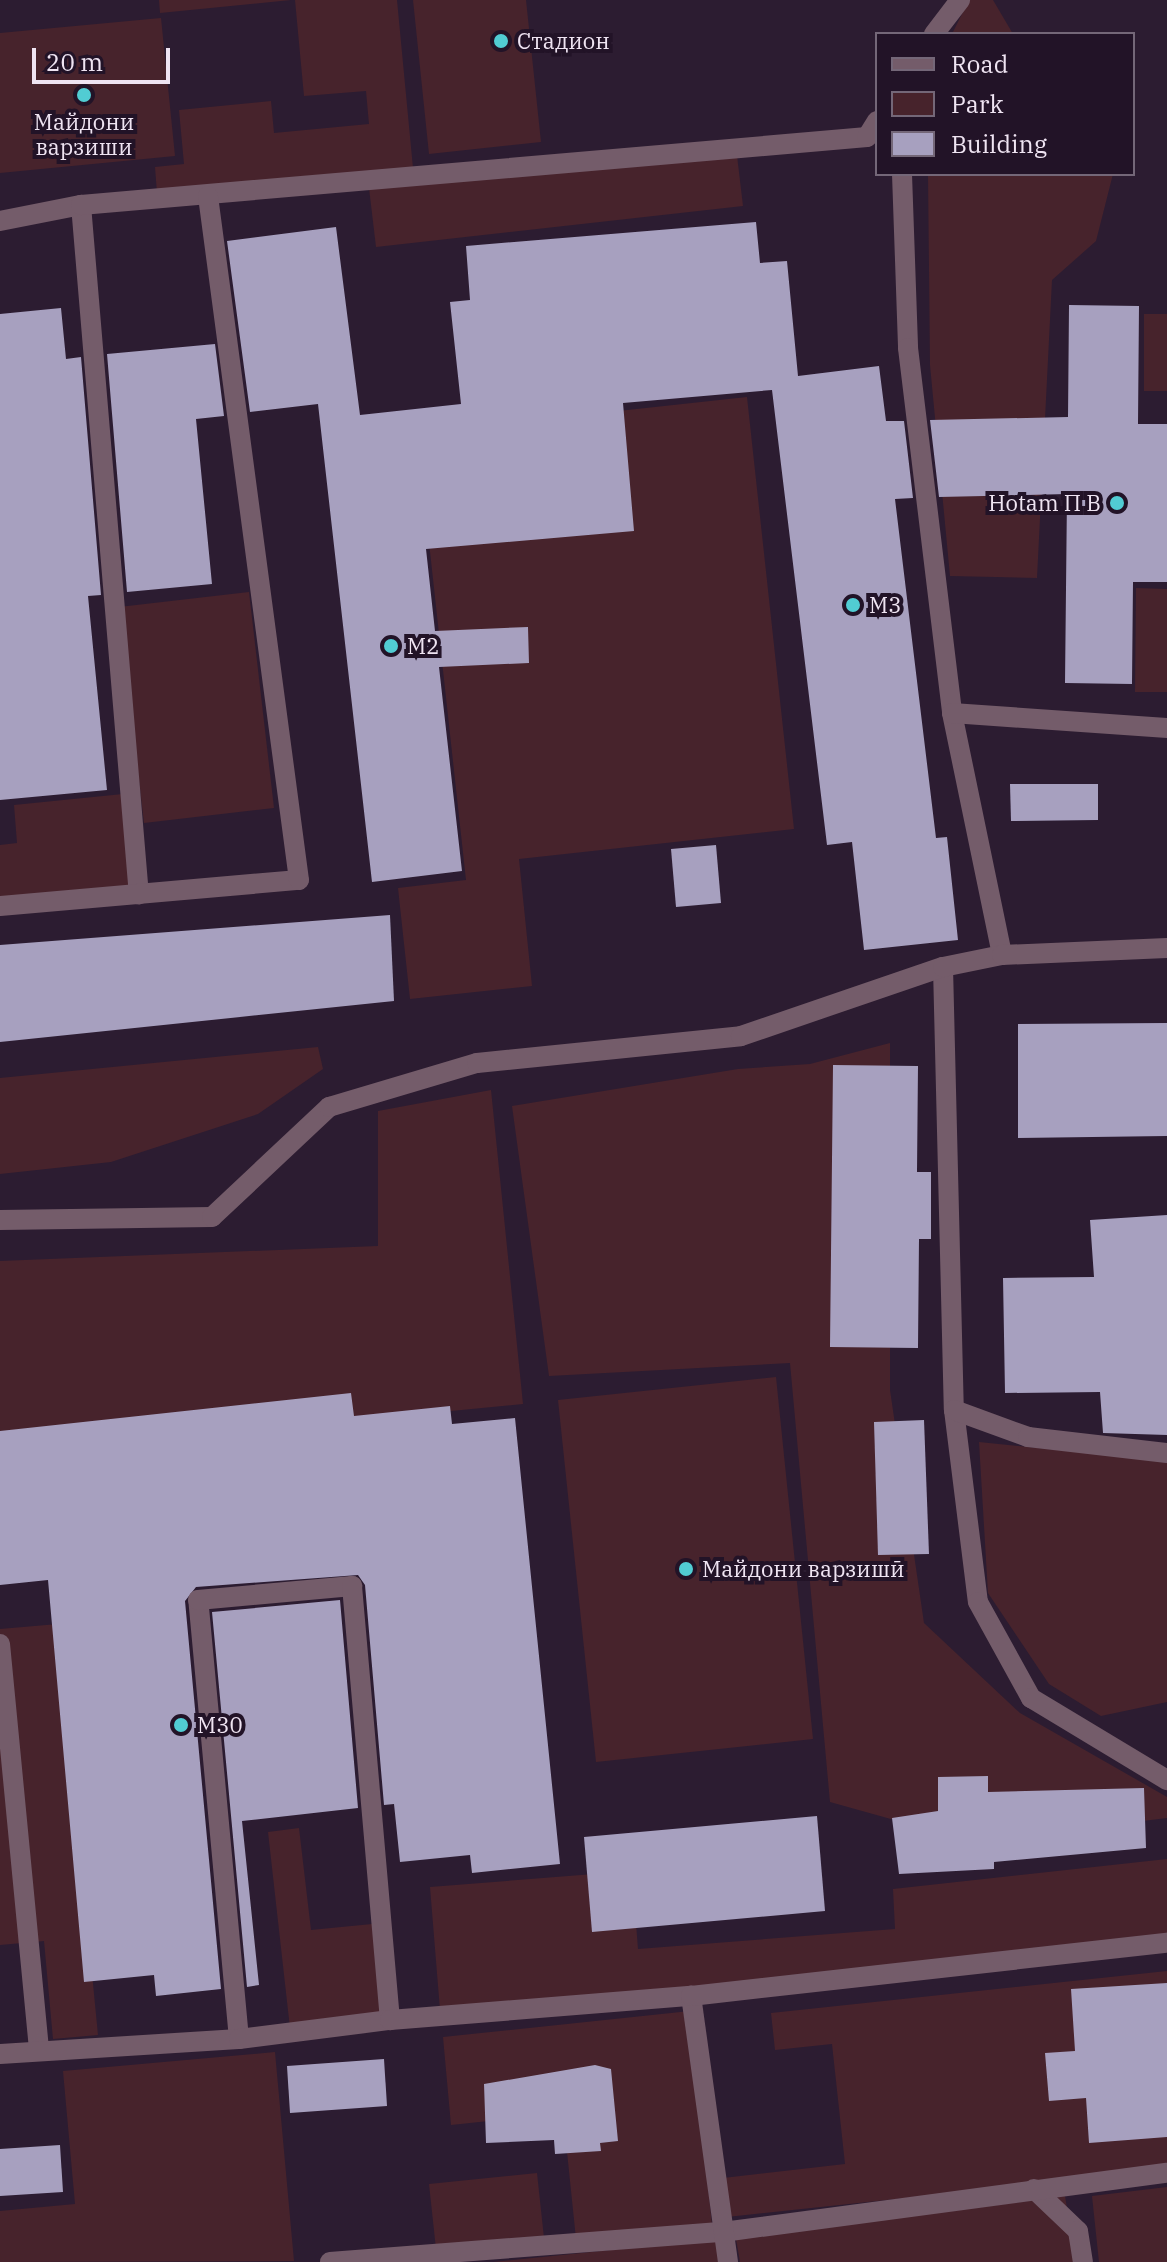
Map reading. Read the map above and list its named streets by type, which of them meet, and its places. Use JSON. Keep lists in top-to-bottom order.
{
  "places": [
    "Стадион",
    "Майдони варзиши",
    "Hotam П В",
    "М3",
    "М2",
    "Майдони варзишӣ",
    "М30"
  ],
  "legend": ["Road", "Park", "Building"],
  "scale_bar": "20 m"
}
